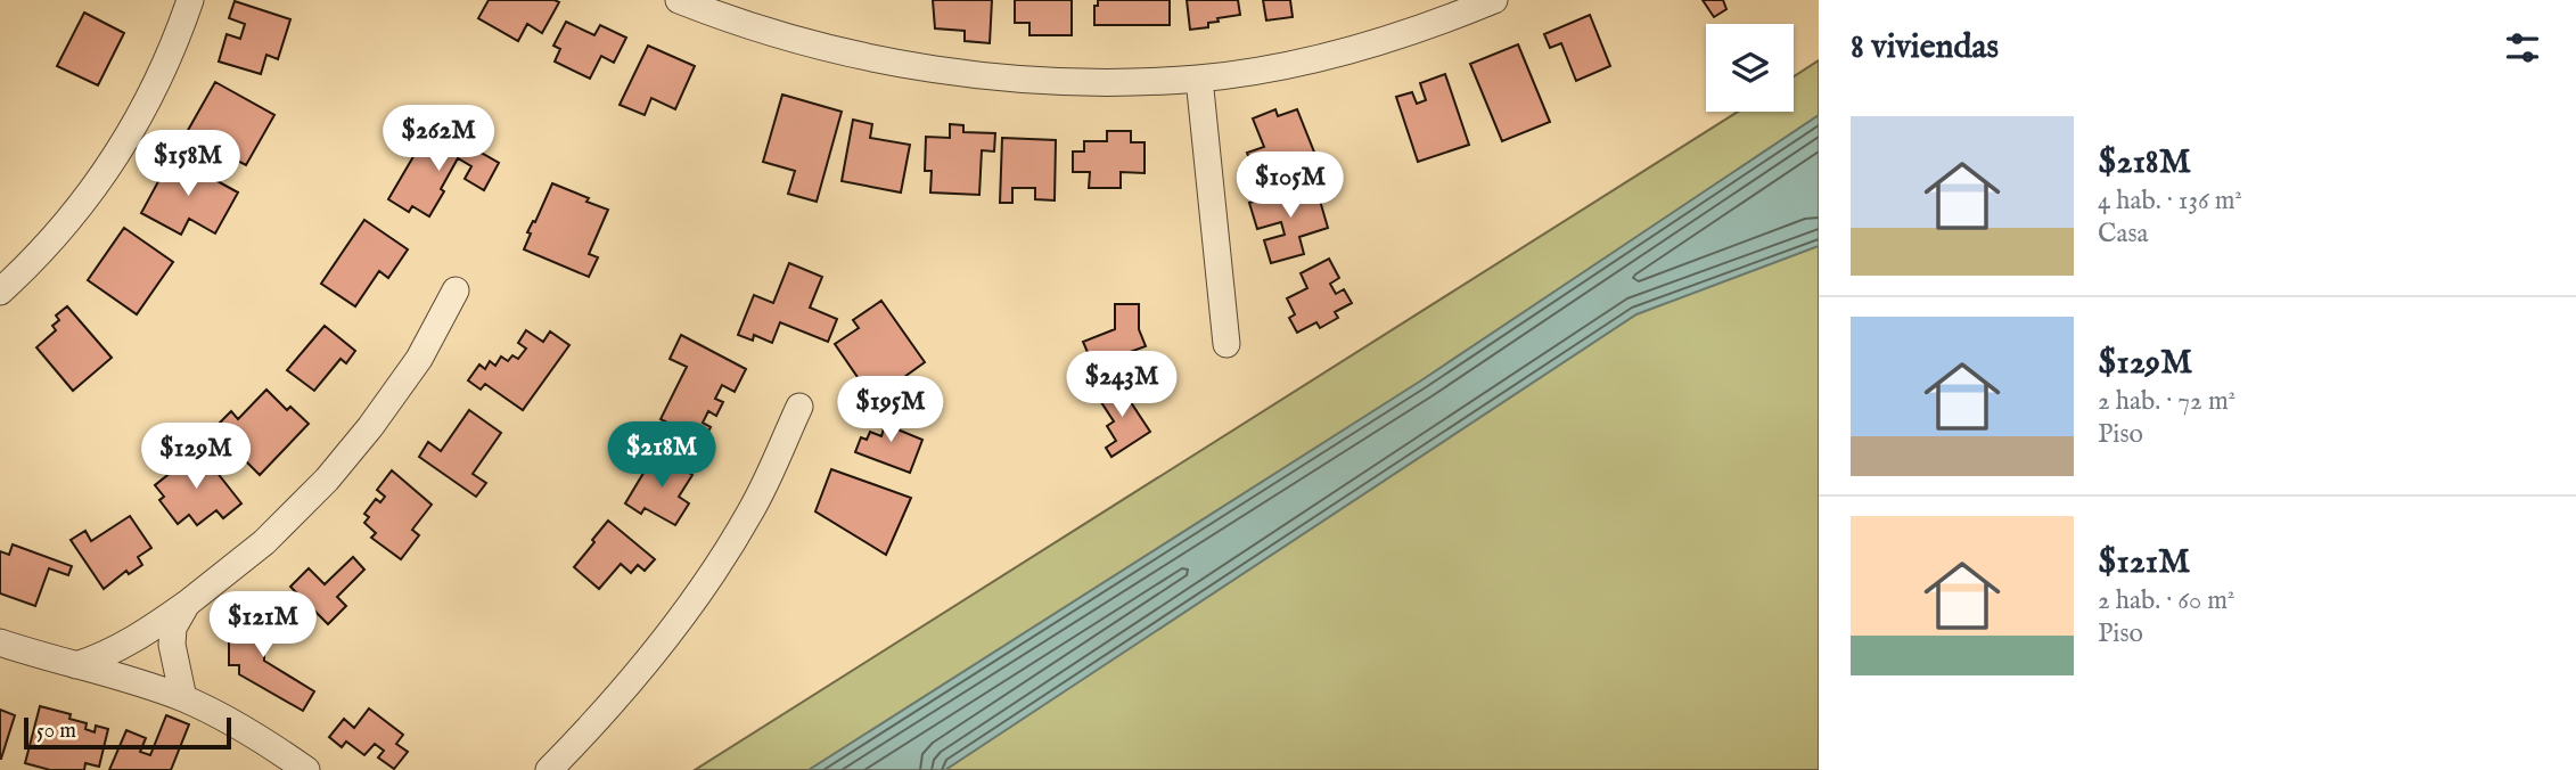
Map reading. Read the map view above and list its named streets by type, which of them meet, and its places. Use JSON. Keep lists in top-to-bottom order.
{
  "scale_bar": "50 m",
  "page": {
    "heading": "8 viviendas",
    "list": [
      {
        "name": "$218M",
        "note": "4 hab. · 136 m² · Casa"
      },
      {
        "name": "$129M",
        "note": "2 hab. · 72 m² · Piso"
      },
      {
        "name": "$121M",
        "note": "2 hab. · 60 m² · Piso"
      }
    ],
    "price": [
      "$262M",
      "$158M",
      "$105M",
      "$243M",
      "$195M",
      "$218M",
      "$129M",
      "$121M"
    ],
    "scale": "50 m"
  }
}
